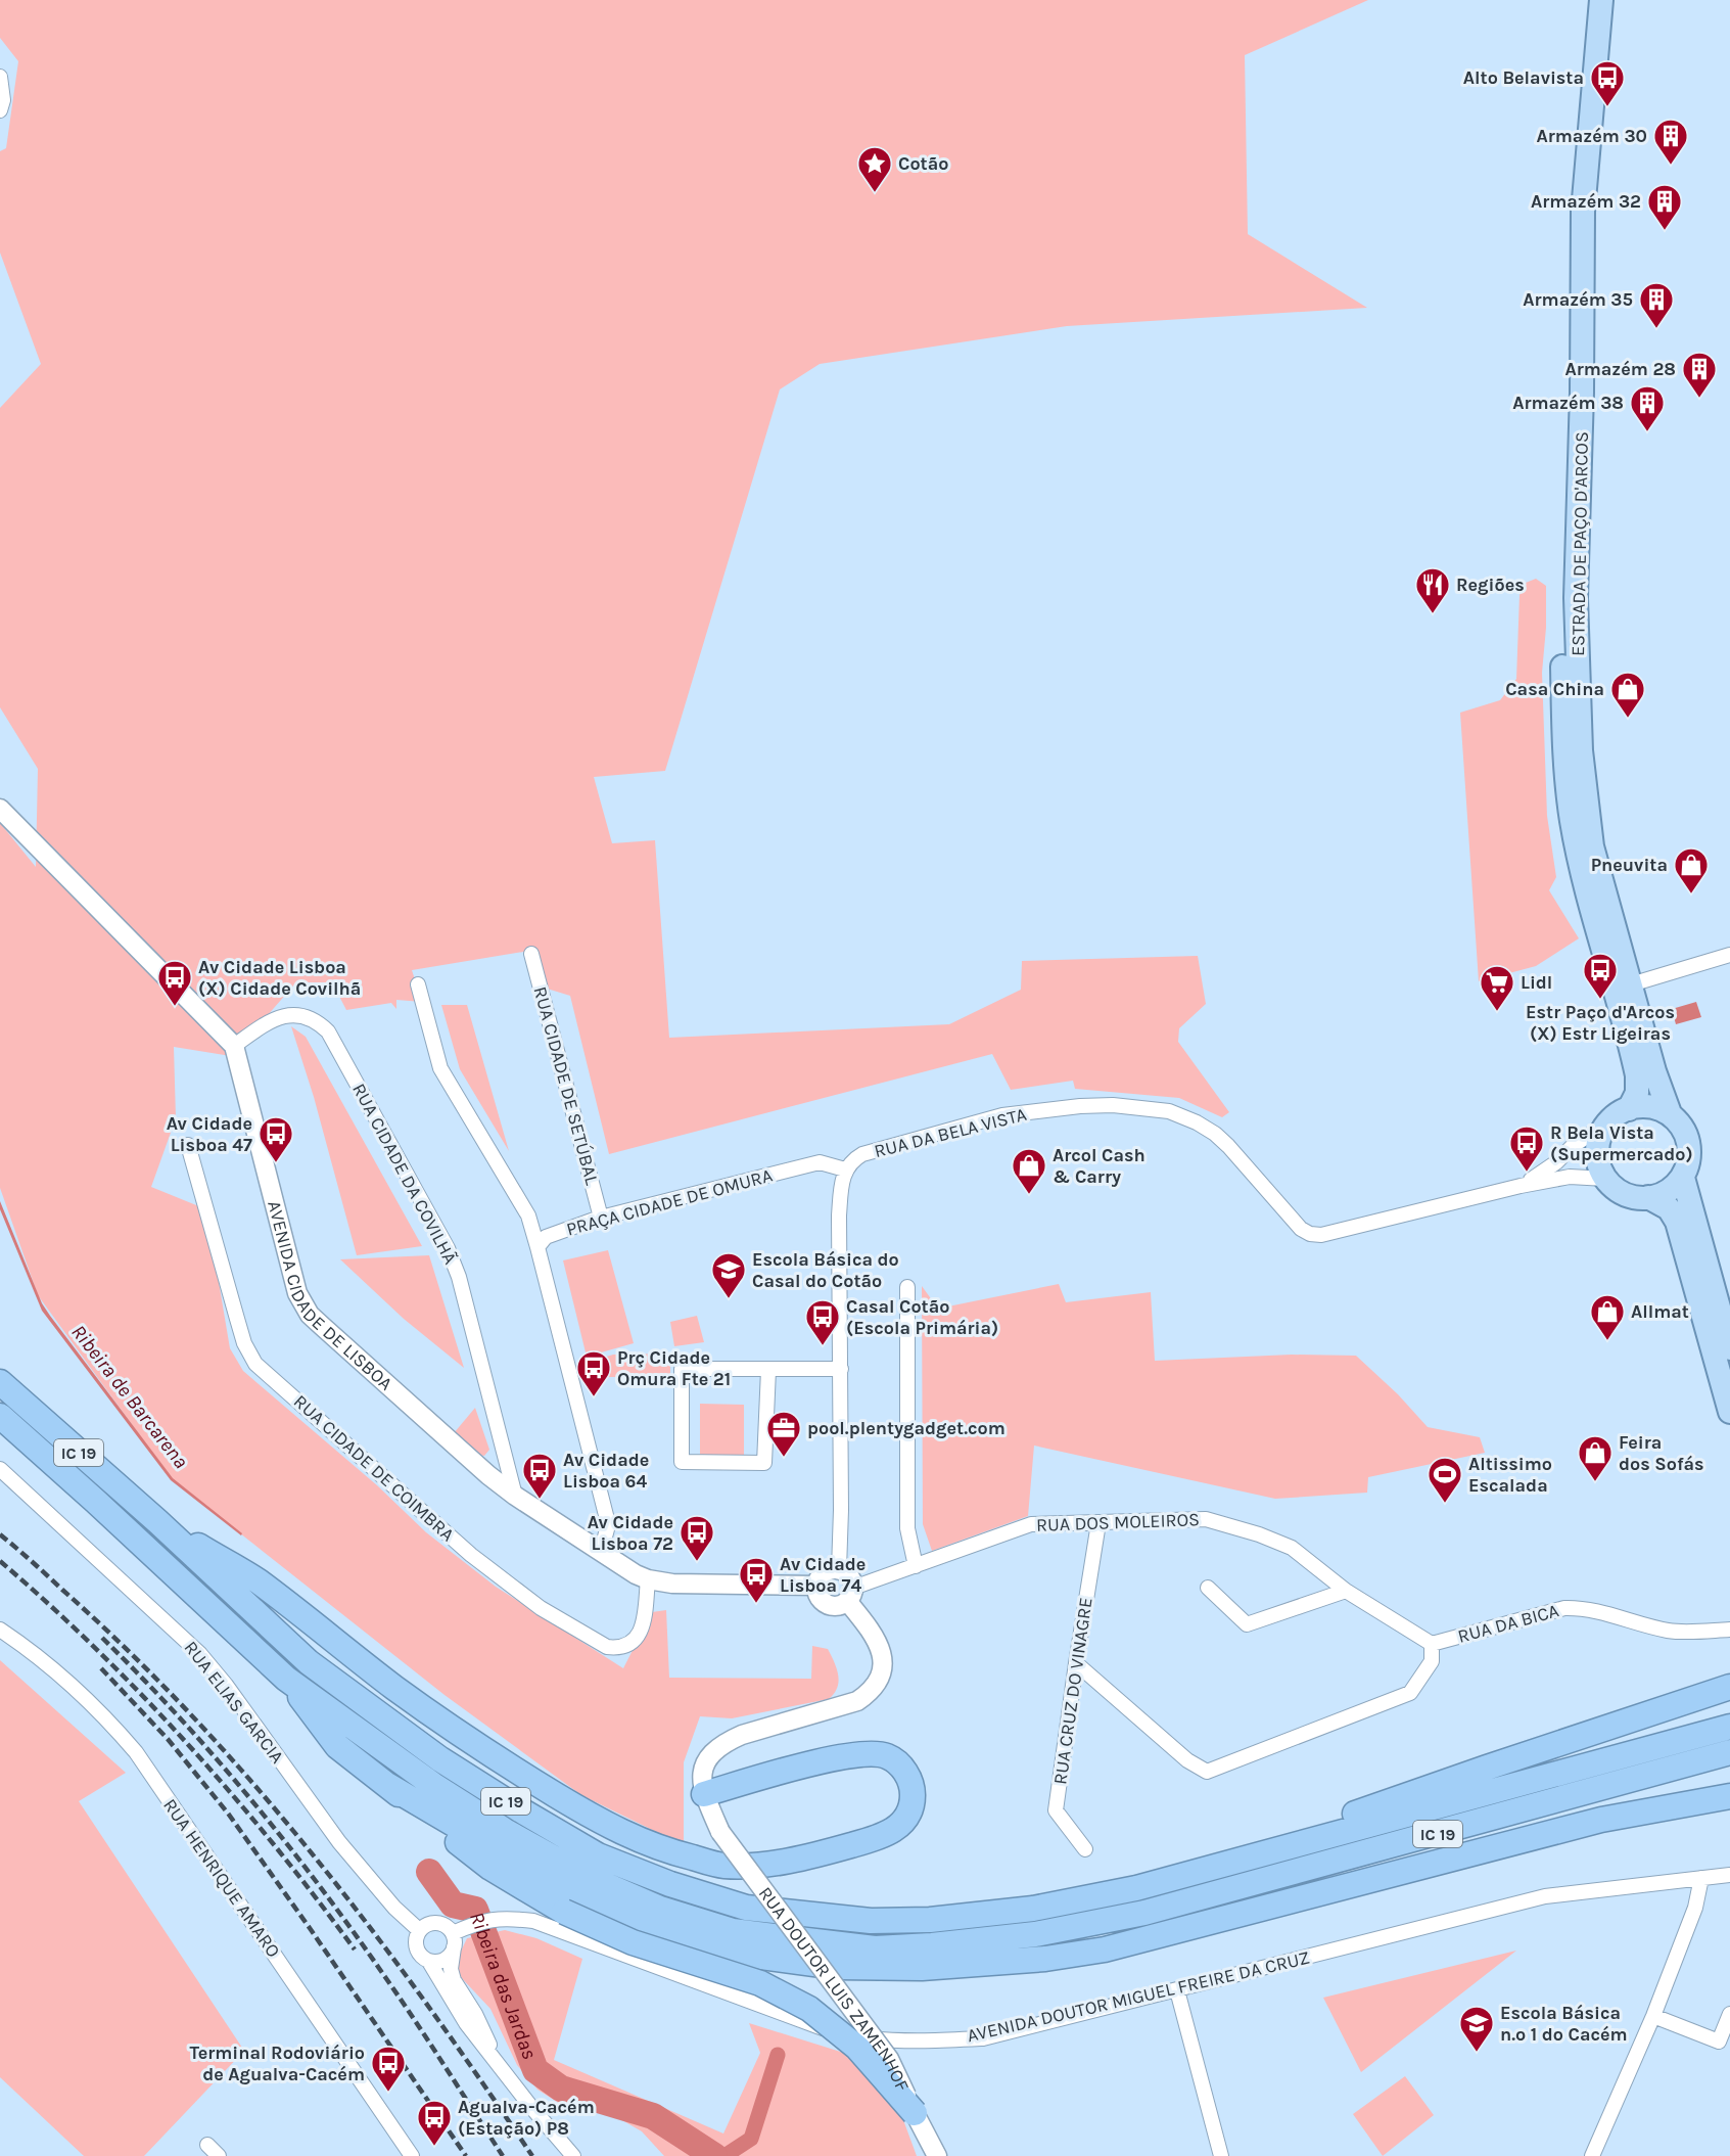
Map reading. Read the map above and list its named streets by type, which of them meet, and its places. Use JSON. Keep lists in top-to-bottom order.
{
  "streets": {
    "highway": ["IC 19"],
    "main road": ["ESTRADA DE PAÇO D'ARCOS"],
    "street": [
      "RUA CIDADE DE SETÚBAL",
      "RUA DA BELA VISTA",
      "RUA CIDADE DA COVILHÃ",
      "PRAÇA CIDADE DE OMURA",
      "AVENIDA CIDADE DE LISBOA",
      "RUA CIDADE DE COIMBRA",
      "RUA DOS MOLEIROS",
      "RUA DA BICA",
      "RUA CRUZ DO VINAGRE",
      "RUA ELIAS GARCIA",
      "RUA HENRIQUE AMARO",
      "RUA DOUTOR LUIS ZAMENHOF",
      "AVENIDA DOUTOR MIGUEL FREIRE DA CRUZ"
    ]
  },
  "crossings": [
    ["ESTRADA DE PAÇO D'ARCOS", "RUA DA BELA VISTA"],
    ["RUA CIDADE DE SETÚBAL", "PRAÇA CIDADE DE OMURA"],
    ["RUA DA BELA VISTA", "PRAÇA CIDADE DE OMURA"],
    ["RUA CIDADE DA COVILHÃ", "AVENIDA CIDADE DE LISBOA"],
    ["AVENIDA CIDADE DE LISBOA", "RUA CIDADE DE COIMBRA"],
    ["AVENIDA CIDADE DE LISBOA", "RUA DOS MOLEIROS"],
    ["RUA DOS MOLEIROS", "RUA DA BICA"],
    ["RUA DOS MOLEIROS", "RUA CRUZ DO VINAGRE"],
    ["RUA ELIAS GARCIA", "AVENIDA DOUTOR MIGUEL FREIRE DA CRUZ"]
  ],
  "water": ["Ribeira de Barcarena", "Ribeira das Jardas"],
  "places": {
    "bus stop": [
      "Alto Belavista",
      "Estr Paço d'Arcos (X) Estr Ligeiras",
      "Av Cidade Lisboa (X) Cidade Covilhã",
      "Av Cidade Lisboa 47",
      "R Bela Vista (Supermercado)",
      "Casal Cotão (Escola Primária)",
      "Prç Cidade Omura Fte 21",
      "Av Cidade Lisboa 64",
      "Av Cidade Lisboa 72",
      "Av Cidade Lisboa 74",
      "Terminal Rodoviário de Agualva-Cacém",
      "Agualva-Cacém (Estação) P8"
    ],
    "building": [
      "Armazém 30",
      "Armazém 32",
      "Armazém 35",
      "Armazém 28",
      "Armazém 38"
    ],
    "place": ["Cotão"],
    "restaurant": ["Regiões"],
    "shop": [
      "Casa China",
      "Pneuvita",
      "Arcol Cash & Carry",
      "Allmat",
      "Feira dos Sofás"
    ],
    "supermarket": ["Lidl"],
    "school or university": ["Escola Básica do Casal do Cotão", "Escola Básica n.º 1 do Cacém"],
    "office": ["pool.plentygadget.com"],
    "sports": ["Altissimo Escalada"]
  }
}
